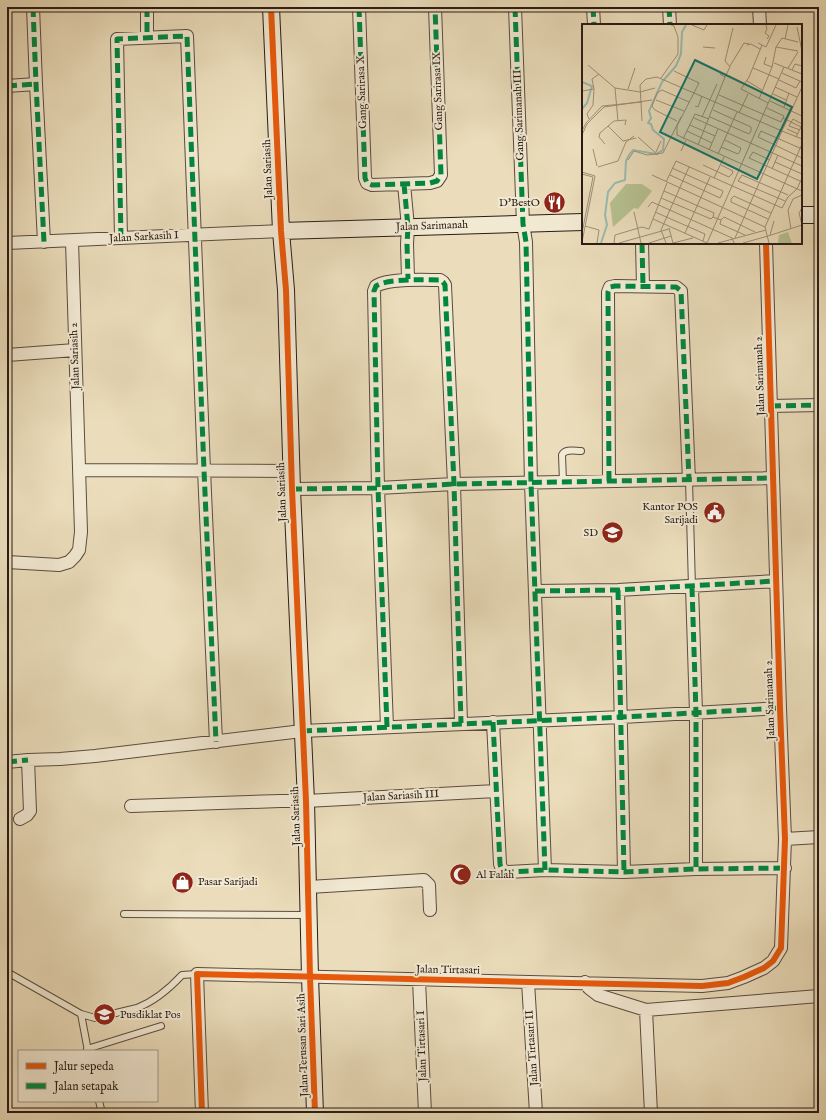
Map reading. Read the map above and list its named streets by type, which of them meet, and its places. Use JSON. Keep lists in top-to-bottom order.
{
  "streets": {
    "street": [
      "Gang Sarirasa IX",
      "Gang Sarirasa X",
      "Gang Sarimanah III",
      "Jalan Sariasih",
      "Jalan Sarimanah",
      "Jalan Sarkasih I",
      "Jalan Sariasih 2",
      "Jalan Sarimanah 2",
      "Jalan Sariasih III",
      "Jalan Tirtasari",
      "Jalan Terusan Sari Asih",
      "Jalan Tirtasari I",
      "Jalan Tirtasari II"
    ]
  },
  "crossings": [
    ["Gang Sarirasa IX", "Gang Sarirasa X"],
    ["Gang Sarimanah III", "Jalan Sarimanah"],
    ["Jalan Sariasih", "Jalan Sarimanah"],
    ["Jalan Sariasih", "Jalan Sarkasih I"],
    ["Jalan Sariasih", "Jalan Sariasih III"],
    ["Jalan Sariasih", "Jalan Tirtasari"],
    ["Jalan Sariasih", "Jalan Terusan Sari Asih"],
    ["Jalan Sarimanah", "Jalan Sarkasih I"],
    ["Jalan Sarkasih I", "Jalan Sariasih 2"],
    ["Jalan Sarimanah 2", "Jalan Tirtasari"],
    ["Jalan Tirtasari", "Jalan Terusan Sari Asih"],
    ["Jalan Tirtasari", "Jalan Tirtasari I"],
    ["Jalan Tirtasari", "Jalan Tirtasari II"]
  ],
  "places": {
    "restaurant": ["D'BestO"],
    "public building": ["Kantor POS Sarijadi"],
    "school or university": ["SD", "Pusdiklat Pos"],
    "mosque": ["Al Falah"],
    "shop": ["Pasar Sarijadi"]
  },
  "legend": ["Jalur sepeda", "Jalan setapak"]
}
